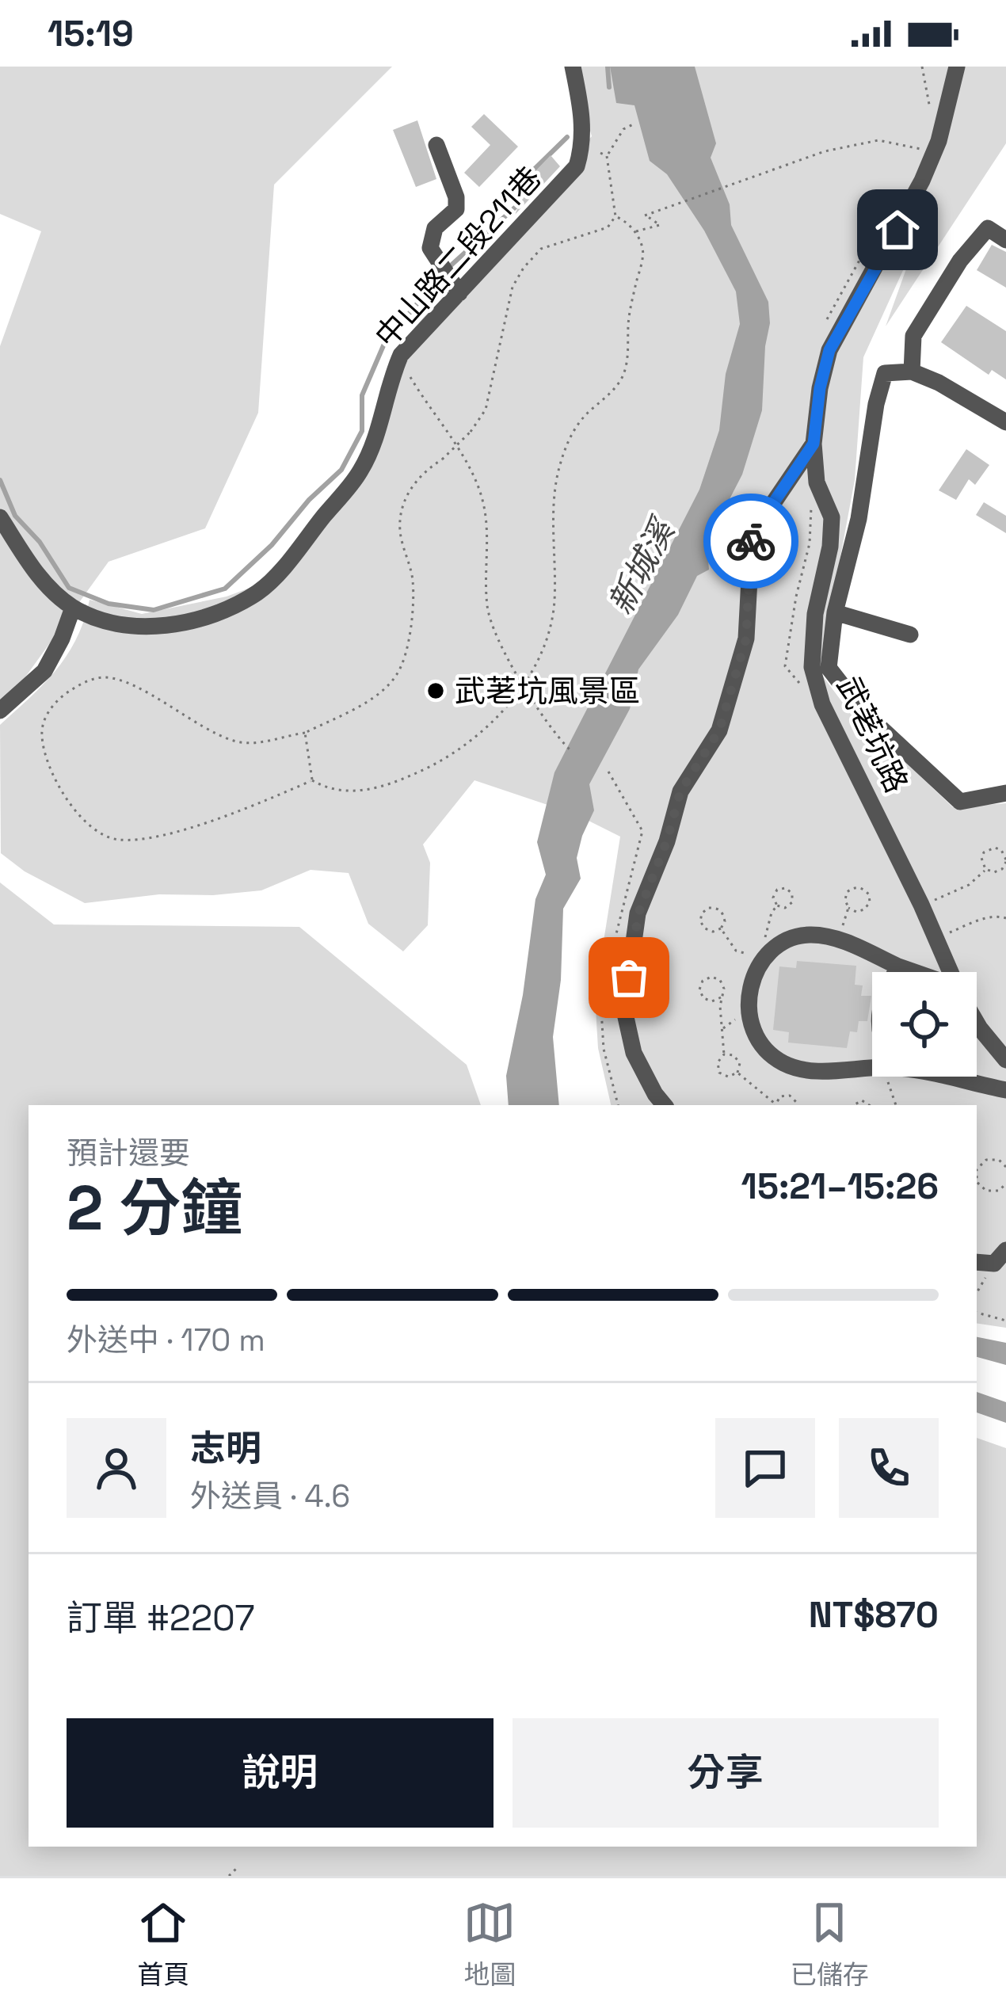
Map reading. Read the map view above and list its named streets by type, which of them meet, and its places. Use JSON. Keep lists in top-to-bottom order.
{
  "streets": {
    "street": ["中山路二段211巷", "武荖坑路"]
  },
  "water": ["新城溪"],
  "places": ["武荖坑風景區"],
  "page": {
    "status": "15:19",
    "heading": ["2 分鐘", "預計還要", "15:21–15:26"],
    "panel": [
      "志明",
      "外送員 · 4.6",
      "訂單 #2207",
      "NT$870"
    ],
    "bar": "外送中 · 170 m",
    "buttons": ["說明", "分享"],
    "tabs": ["首頁", "地圖", "已儲存"]
  }
}
